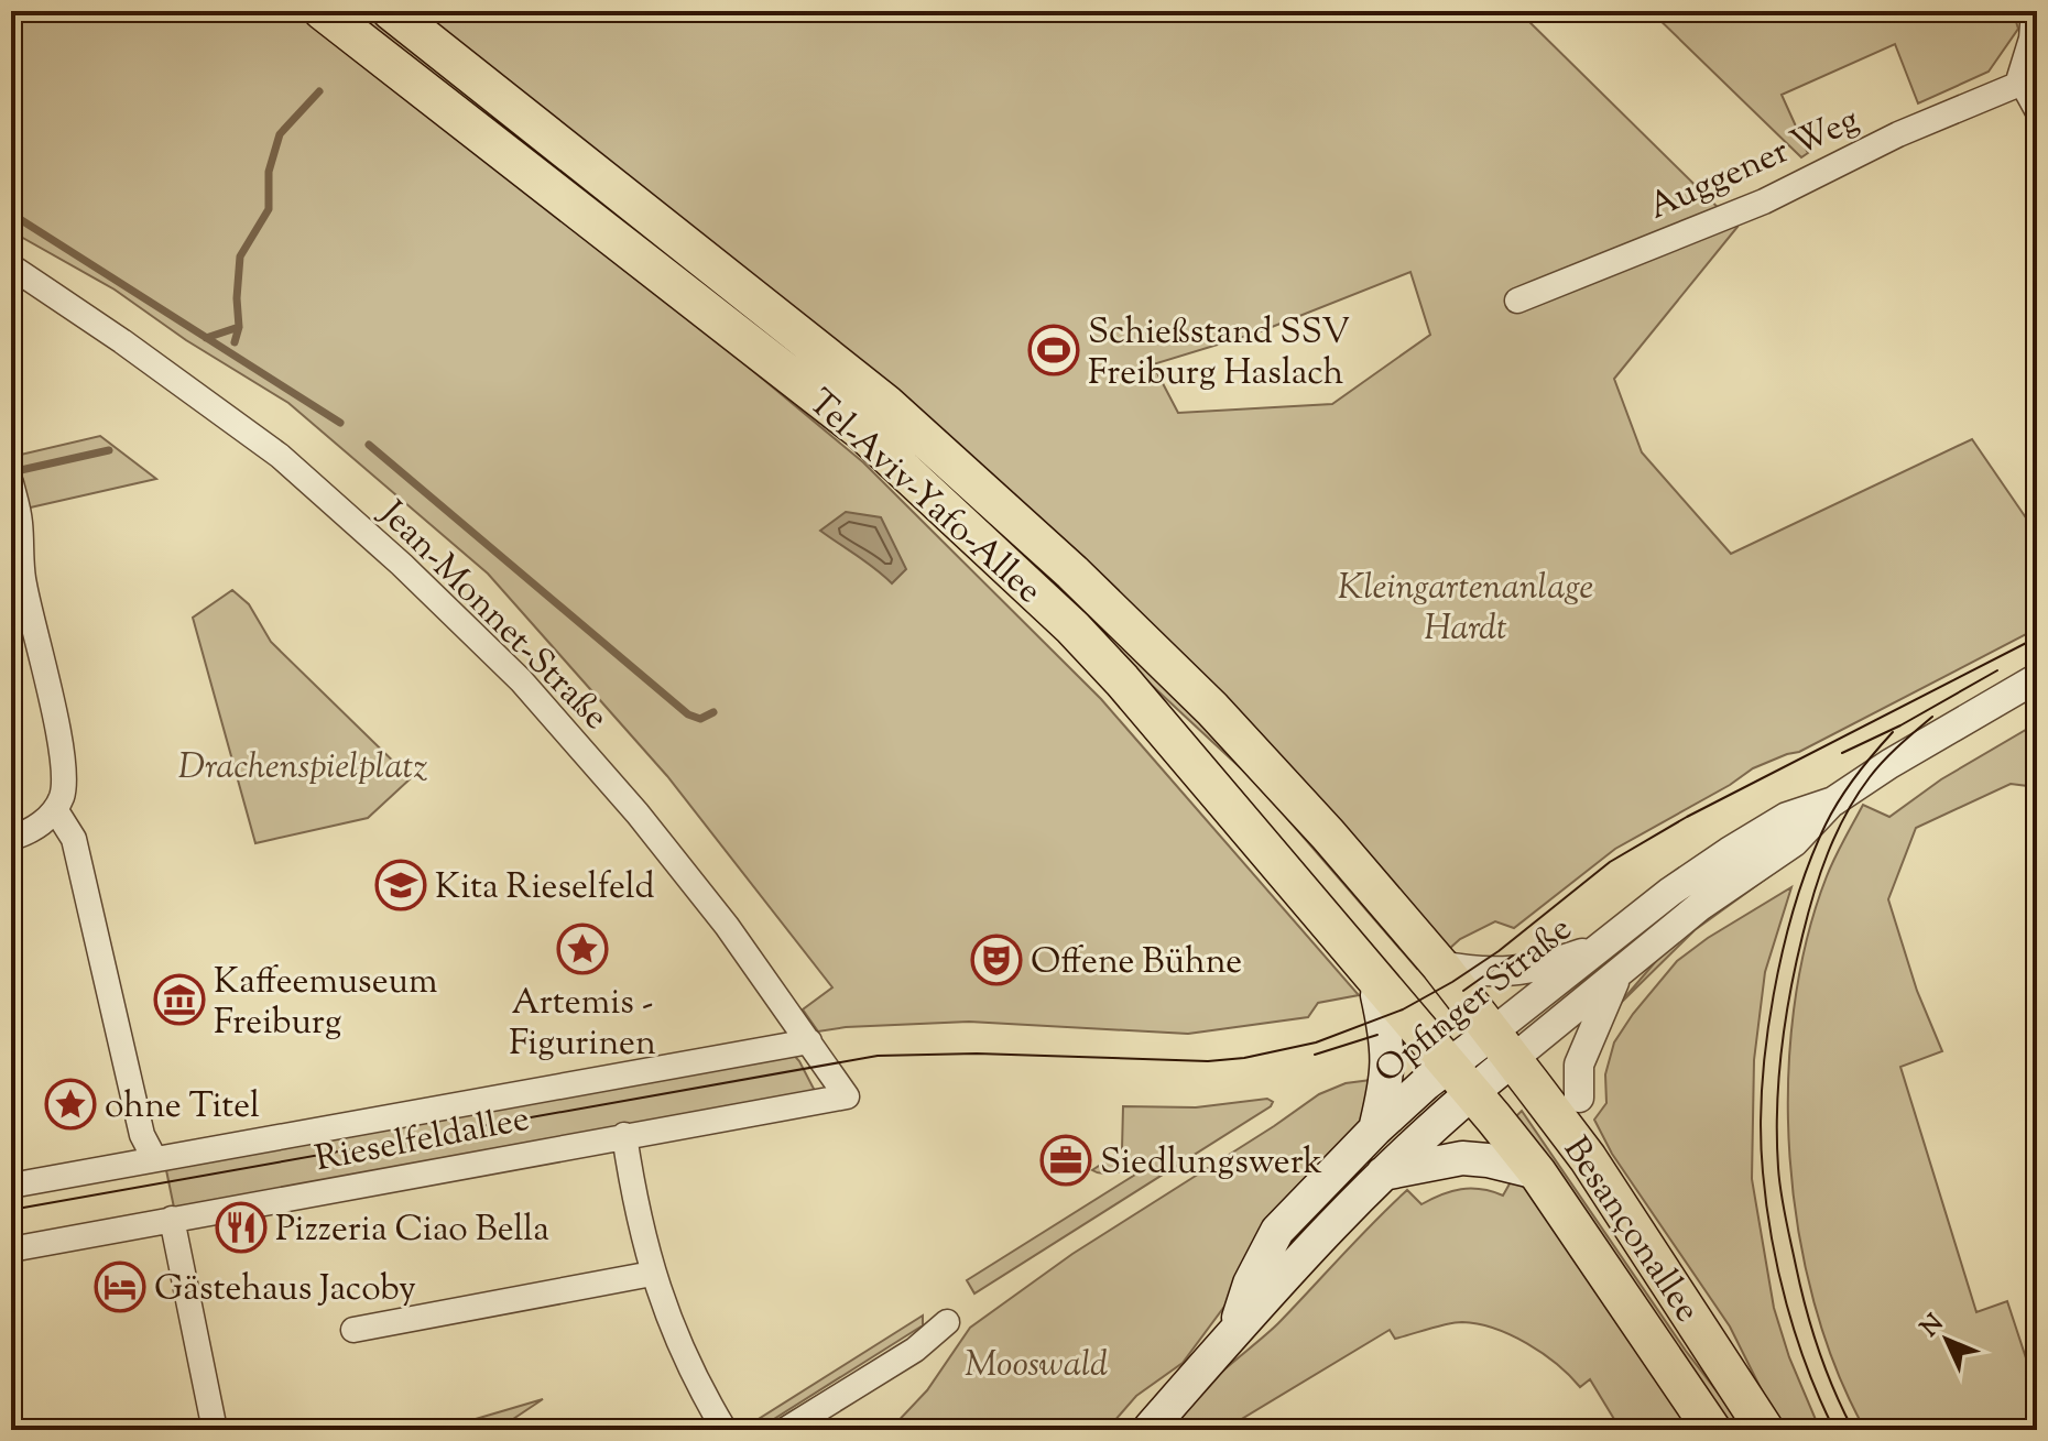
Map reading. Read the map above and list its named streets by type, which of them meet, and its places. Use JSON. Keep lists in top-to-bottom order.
{
  "streets": {
    "main road": ["Tel-Aviv-Yafo-Allee", "Opfinger Straße", "Besançonallee"],
    "street": ["Auggener Weg", "Jean-Monnet-Straße", "Rieselfeldallee"]
  },
  "crossings": [
    ["Tel-Aviv-Yafo-Allee", "Opfinger Straße"],
    ["Tel-Aviv-Yafo-Allee", "Besançonallee"],
    ["Jean-Monnet-Straße", "Rieselfeldallee"],
    ["Opfinger Straße", "Besançonallee"]
  ],
  "parks": ["Kleingartenanlage Hardt", "Drachenspielplatz", "Mooswald"],
  "places": {
    "sports": ["Schießstand SSV Freiburg Haslach"],
    "school or university": ["Kita Rieselfeld"],
    "place": ["Artemis - Figurinen", "ohne Titel"],
    "theatre": ["Offene Bühne"],
    "museum": ["Kaffeemuseum Freiburg"],
    "office": ["Siedlungswerk"],
    "restaurant": ["Pizzeria Ciao Bella"],
    "hotel": ["Gästehaus Jacoby"]
  },
  "north": "top left"
}
